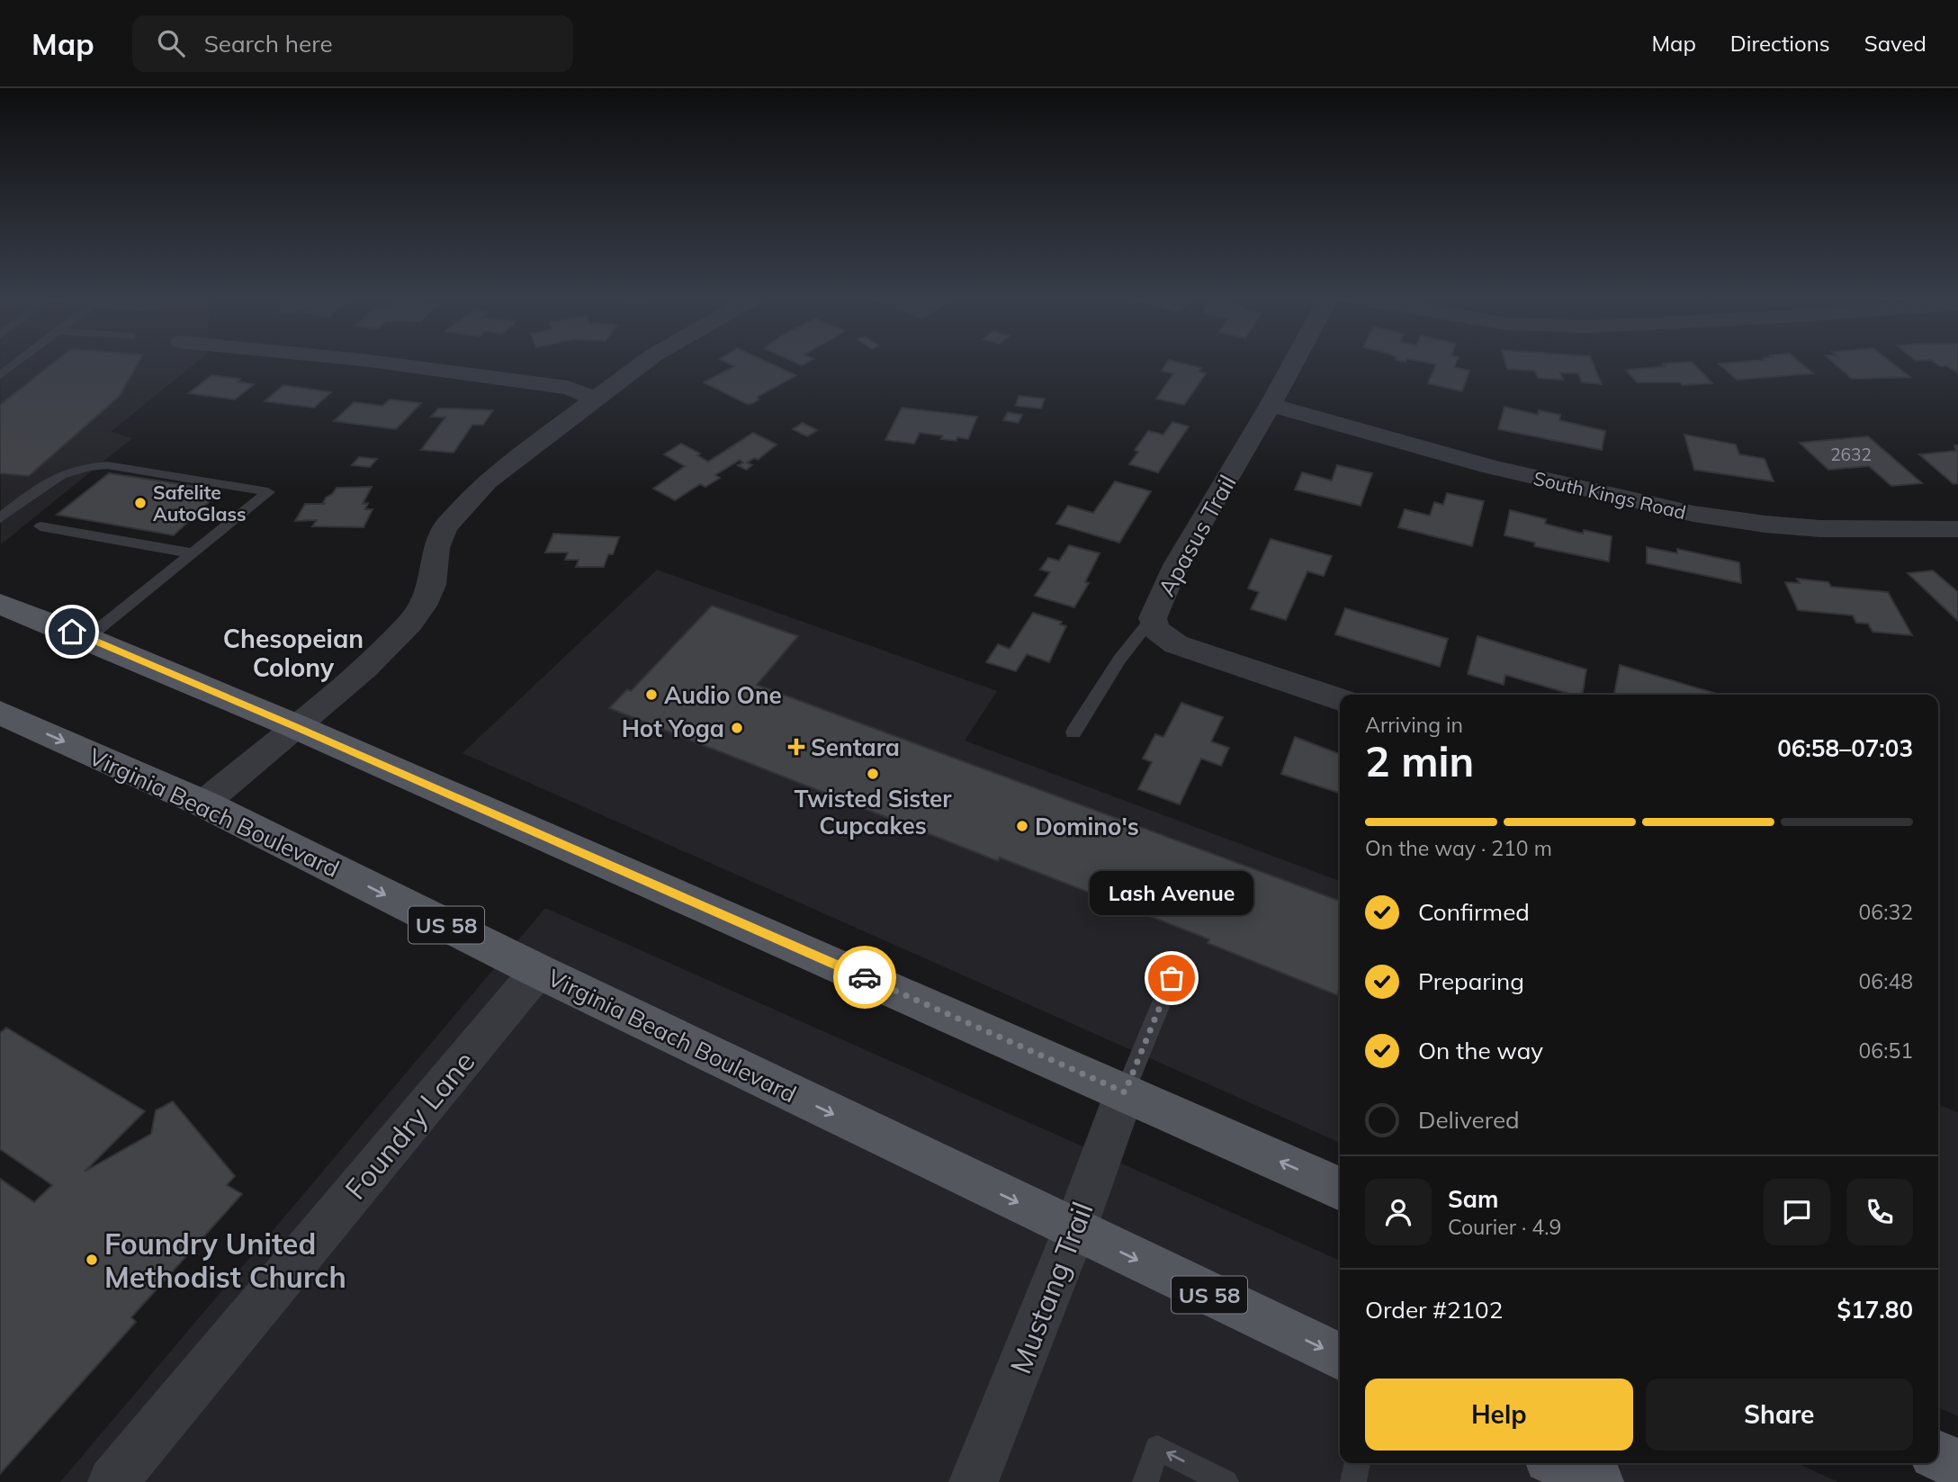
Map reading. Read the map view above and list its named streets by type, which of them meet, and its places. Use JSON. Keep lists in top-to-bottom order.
{
  "streets": {
    "main road": ["Virginia Beach Boulevard", "US 58"],
    "street": [
      "South Kings Road",
      "Apasus Trail",
      "Foundry Lane",
      "Mustang Trail"
    ]
  },
  "crossings": [
    ["South Kings Road", "Apasus Trail"],
    ["Virginia Beach Boulevard", "Foundry Lane"],
    ["Virginia Beach Boulevard", "Mustang Trail"]
  ],
  "districts": ["Chesopeian Colony"],
  "places": {
    "other": [
      "Safelite AutoGlass",
      "Audio One",
      "Hot Yoga",
      "Twisted Sister Cupcakes",
      "Domino's",
      "Lash Avenue",
      "Foundry United Methodist Church"
    ],
    "health": ["Sentara"]
  },
  "house_numbers": ["2632"],
  "page": {
    "header": "Map",
    "search": "Search here",
    "nav": ["Map", "Directions", "Saved"],
    "heading": ["2 min", "Arriving in", "06:58–07:03"],
    "panel": [
      "Sam",
      "Courier · 4.9",
      "Order #2102",
      "$17.80"
    ],
    "bar": "On the way · 210 m",
    "bubble": "Lash Avenue",
    "list": [
      ["Confirmed", "06:32"],
      ["Preparing", "06:48"],
      ["On the way", "06:51"],
      "Delivered"
    ],
    "buttons": ["Help", "Share"]
  }
}
